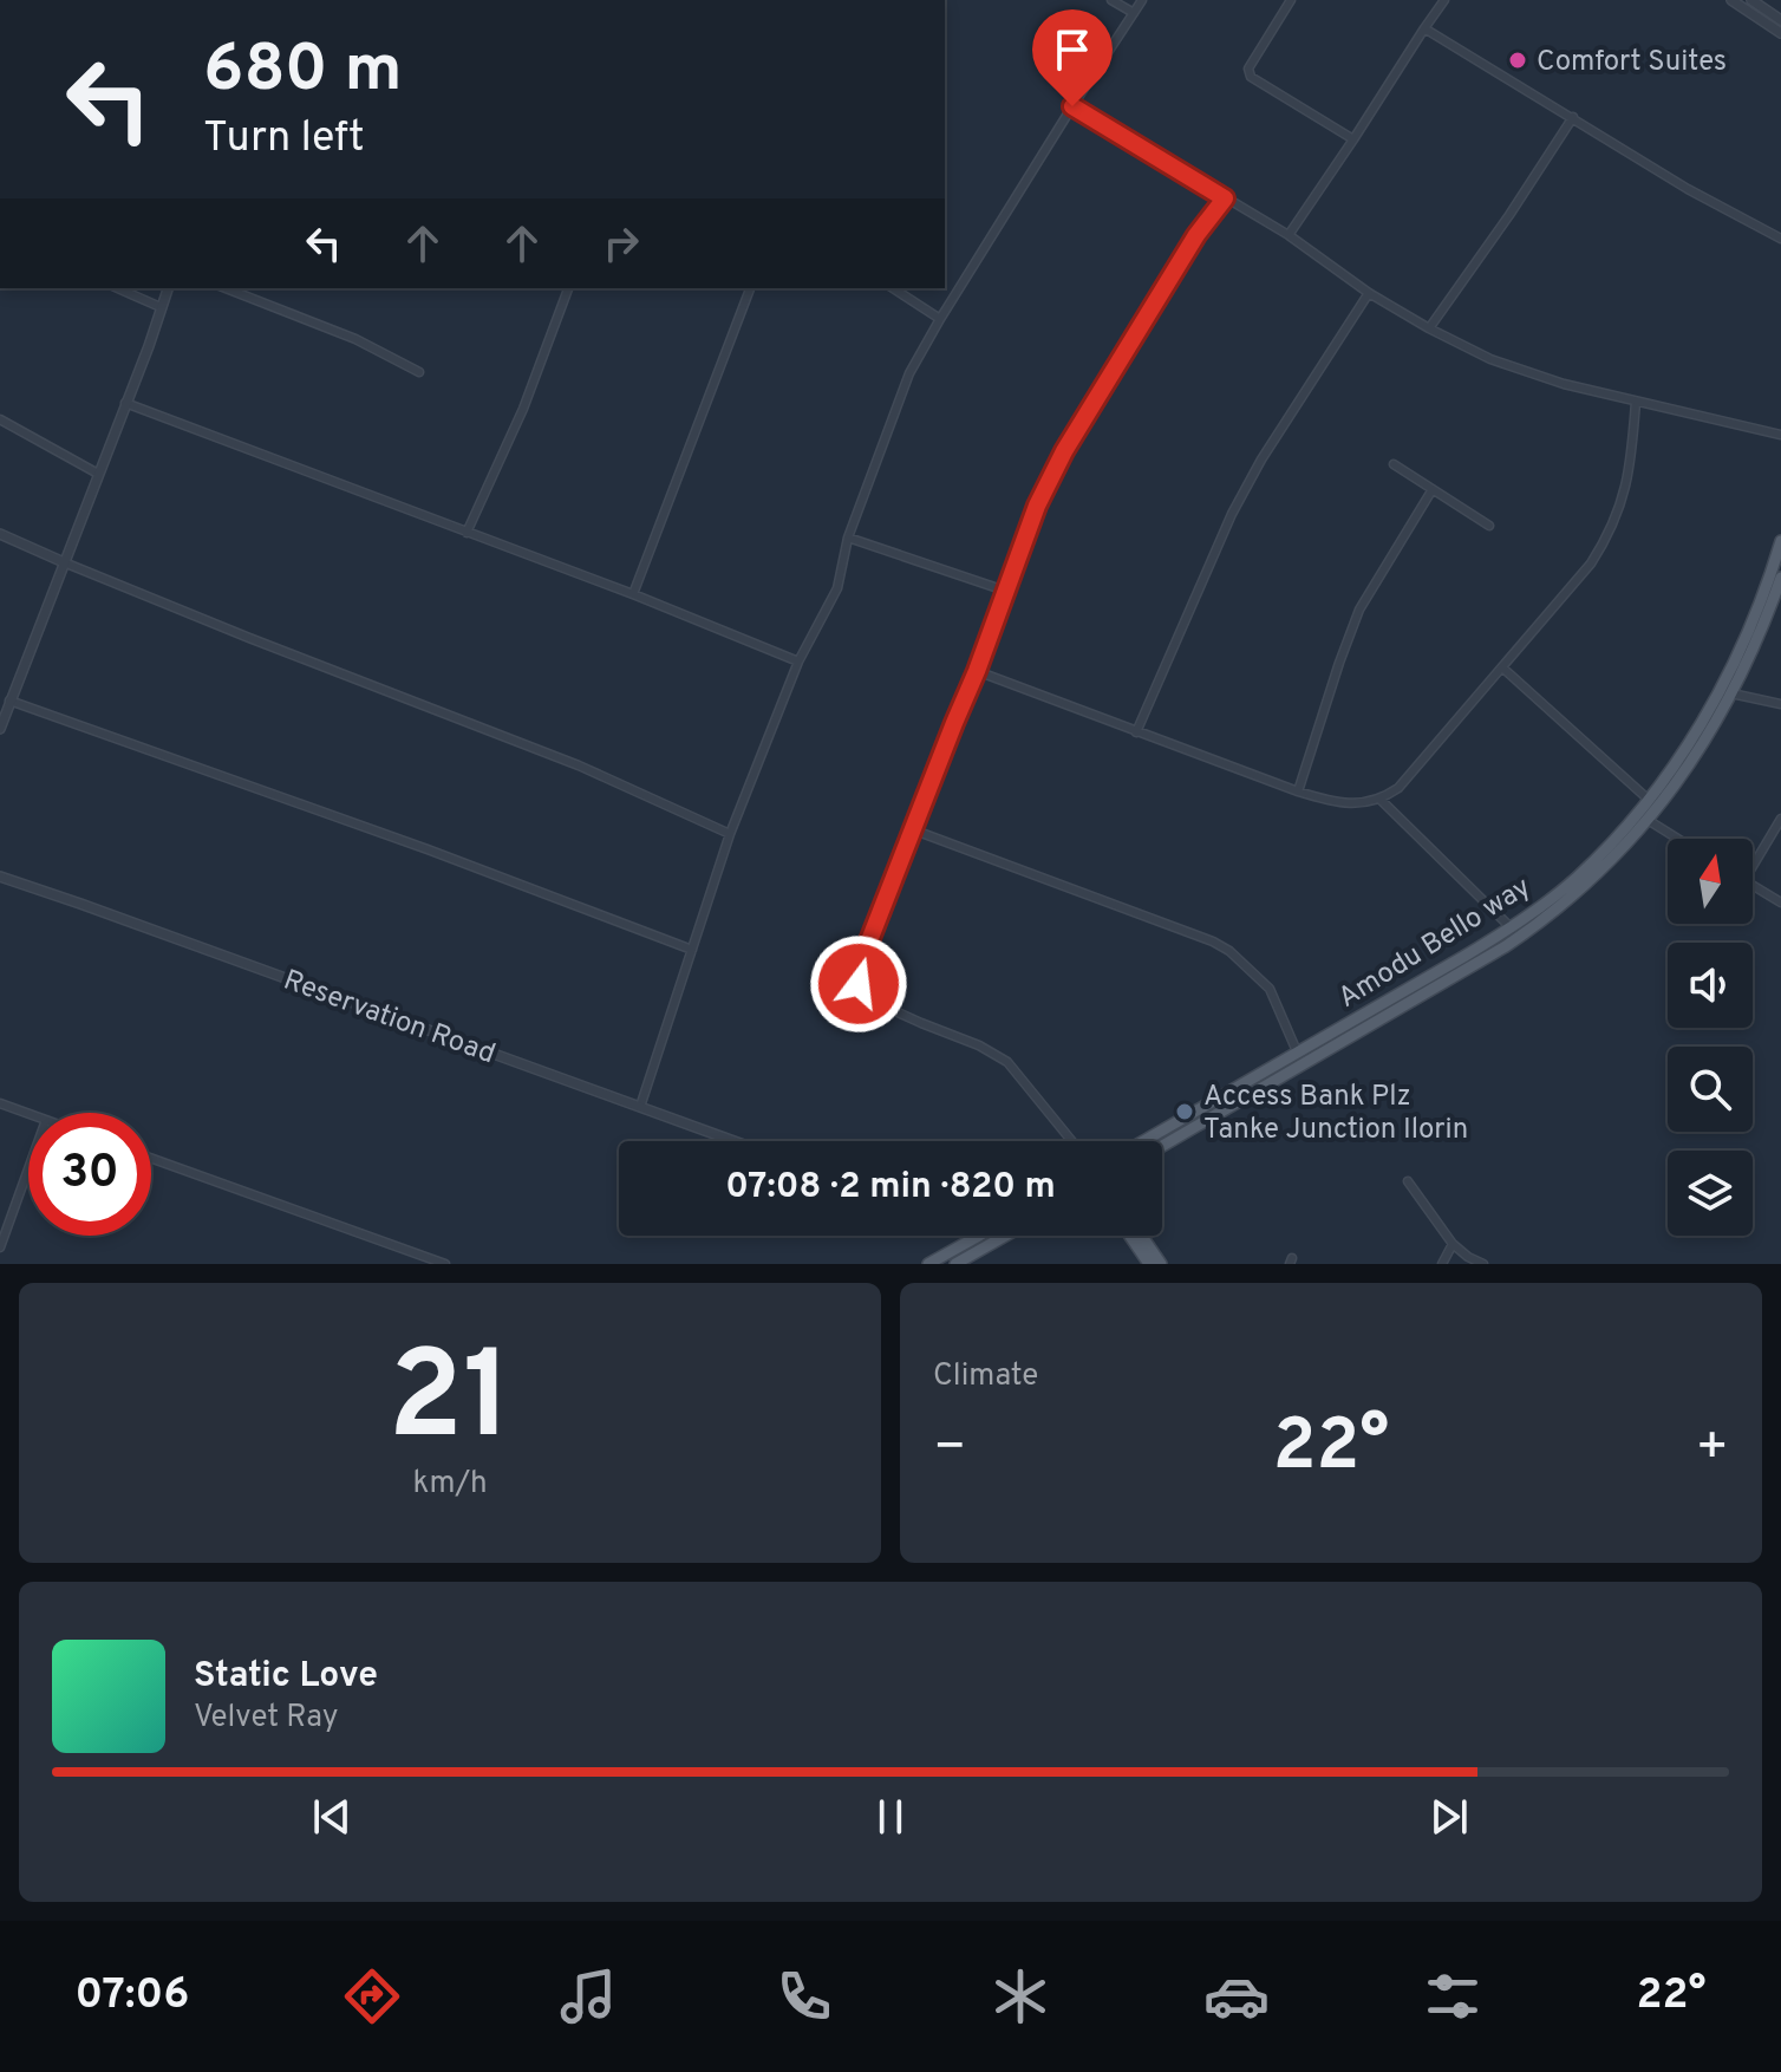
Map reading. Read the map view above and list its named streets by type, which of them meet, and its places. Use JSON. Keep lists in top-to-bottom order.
{
  "streets": {
    "main road": ["Amodu Bello way"],
    "street": ["Reservation Road"]
  },
  "places": ["Comfort Suites", "Access Bank Plz Tanke Junction Ilorin"],
  "north": "top",
  "page": {
    "turn": ["680 m", "Turn left"],
    "limit": "30",
    "trip": "07:08 · 2 min · 820 m",
    "tile": [
      ["21", "km/h"],
      "Climate"
    ],
    "heat": ["−", "22°", "+"],
    "song": ["Static Love", "Velvet Ray"],
    "tabs": ["07:06", "22°"]
  }
}
